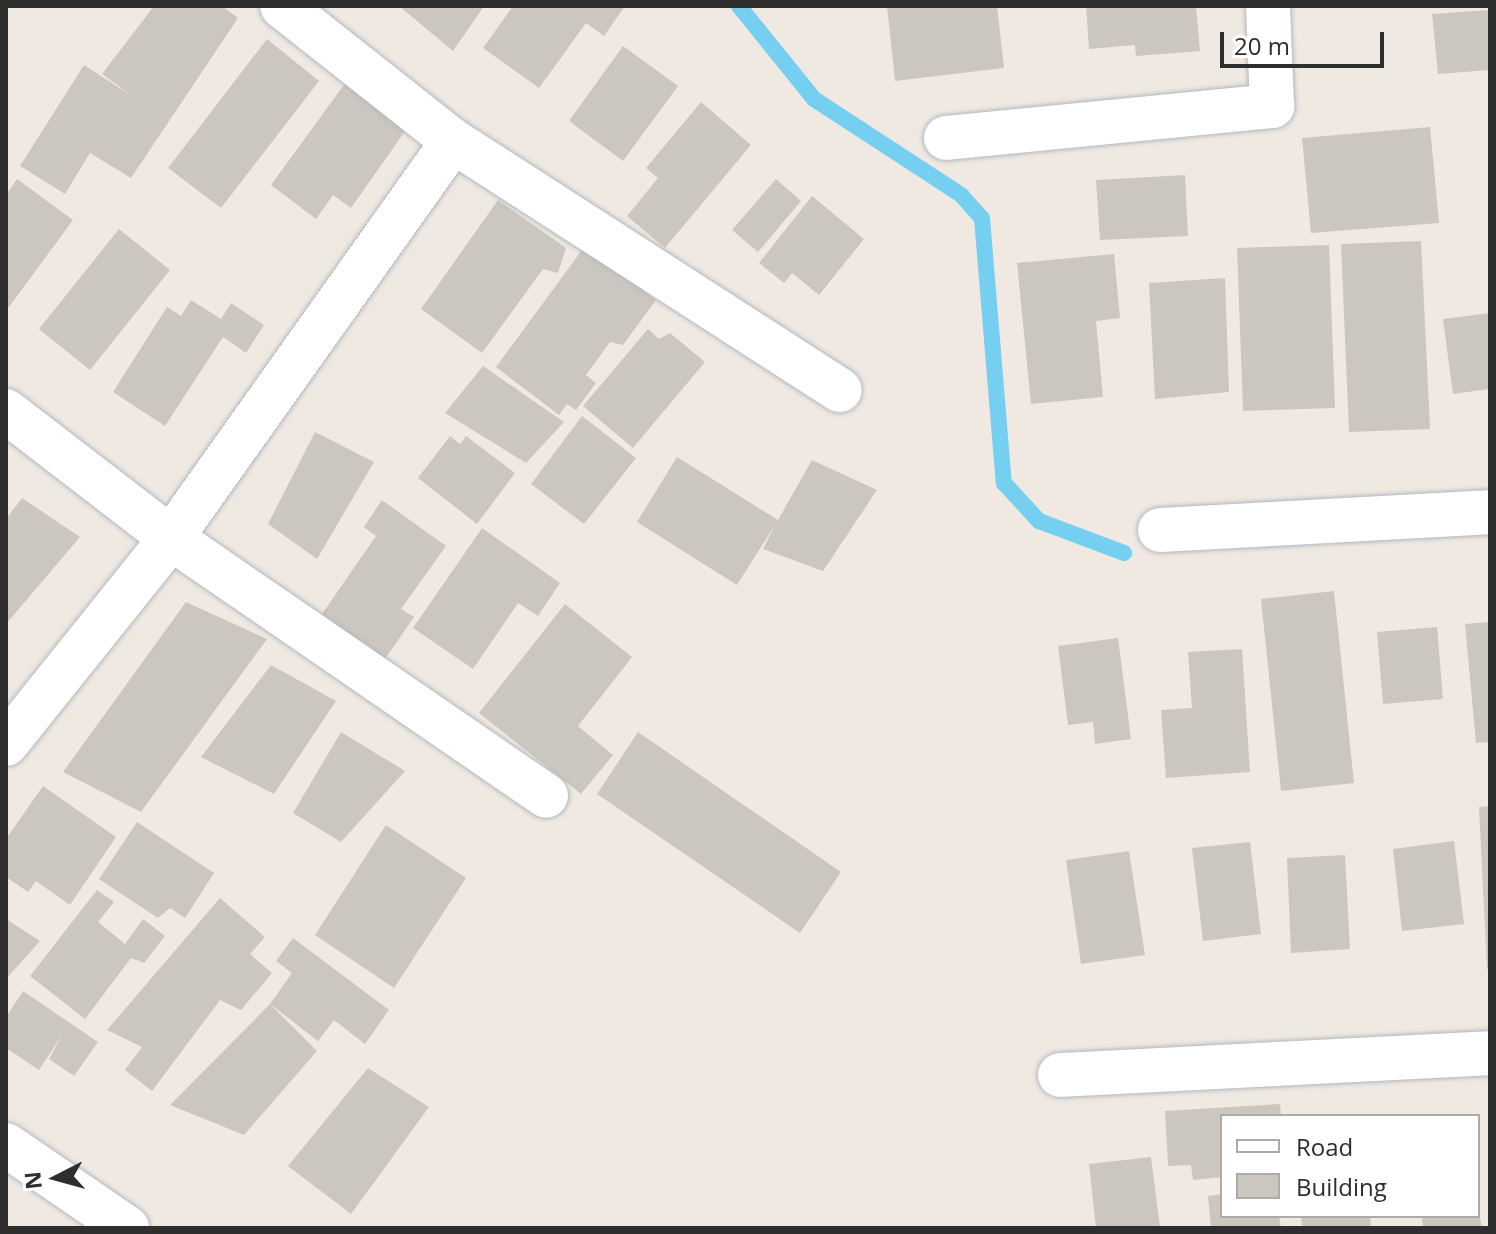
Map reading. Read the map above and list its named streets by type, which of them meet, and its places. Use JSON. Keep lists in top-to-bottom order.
{
  "legend": ["Road", "Building"],
  "scale_bar": "20 m",
  "north": "left"
}
